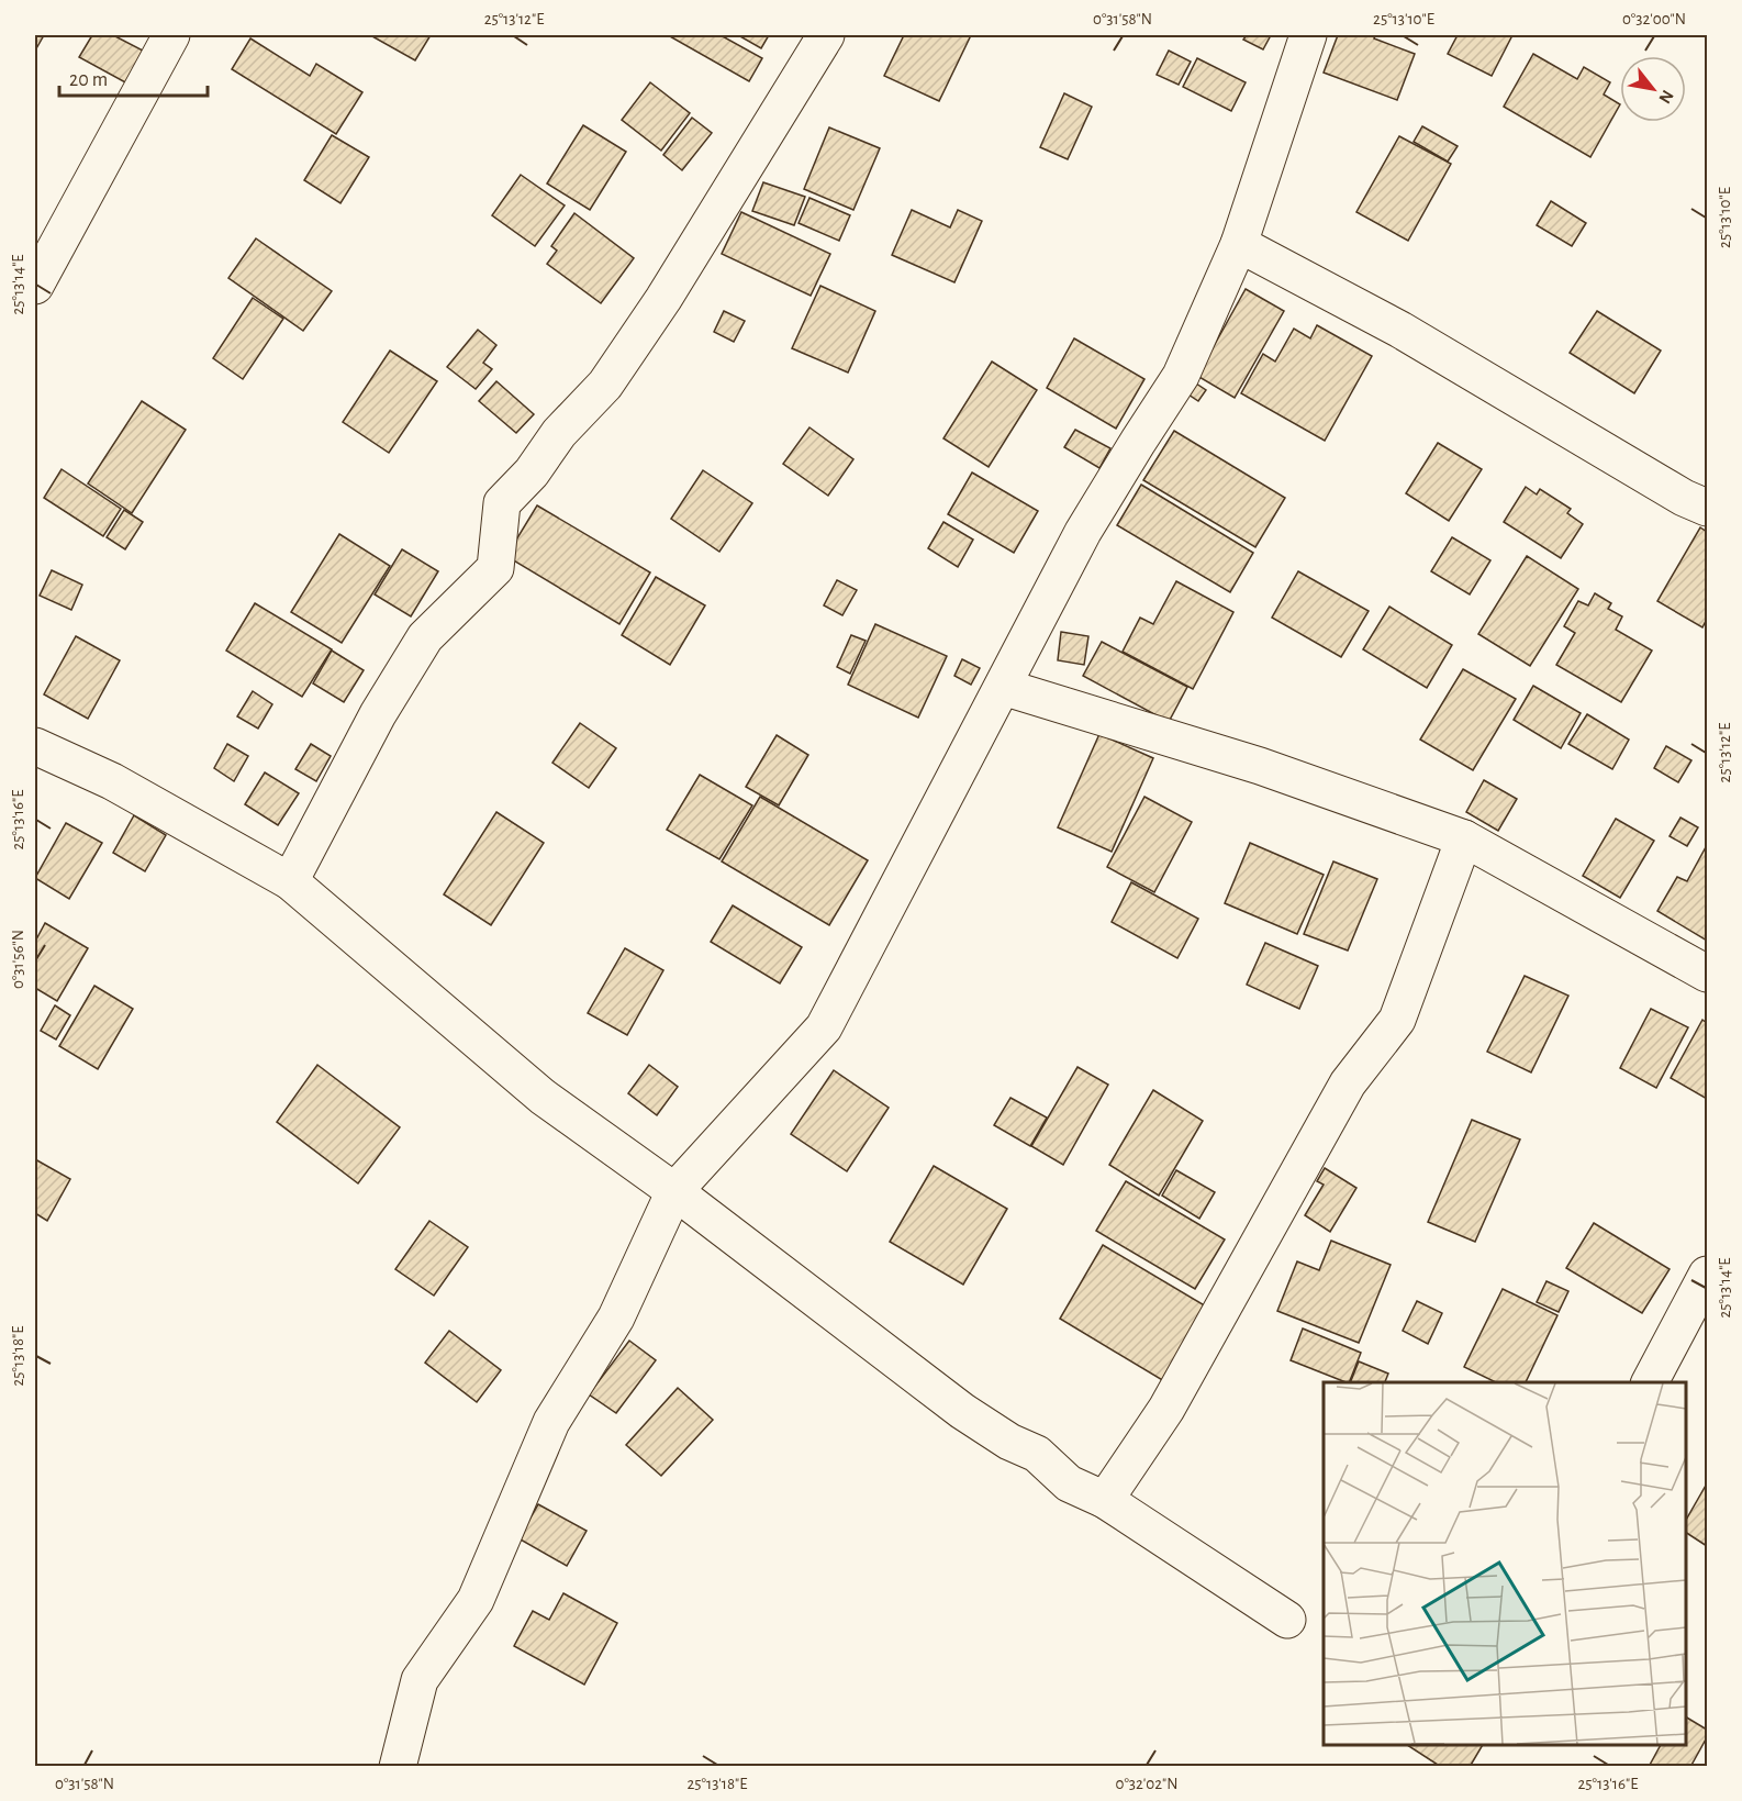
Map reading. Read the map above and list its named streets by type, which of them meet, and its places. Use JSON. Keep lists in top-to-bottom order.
{
  "scale_bar": "20 m",
  "north": "bottom right",
  "coordinates": [
    "25°13'12\"E",
    "0°31'58\"N",
    "25°13'10\"E",
    "0°32'00\"N",
    "25°13'14\"E",
    "25°13'16\"E",
    "0°31'56\"N",
    "25°13'18\"E",
    "0°32'02\"N"
  ]
}
